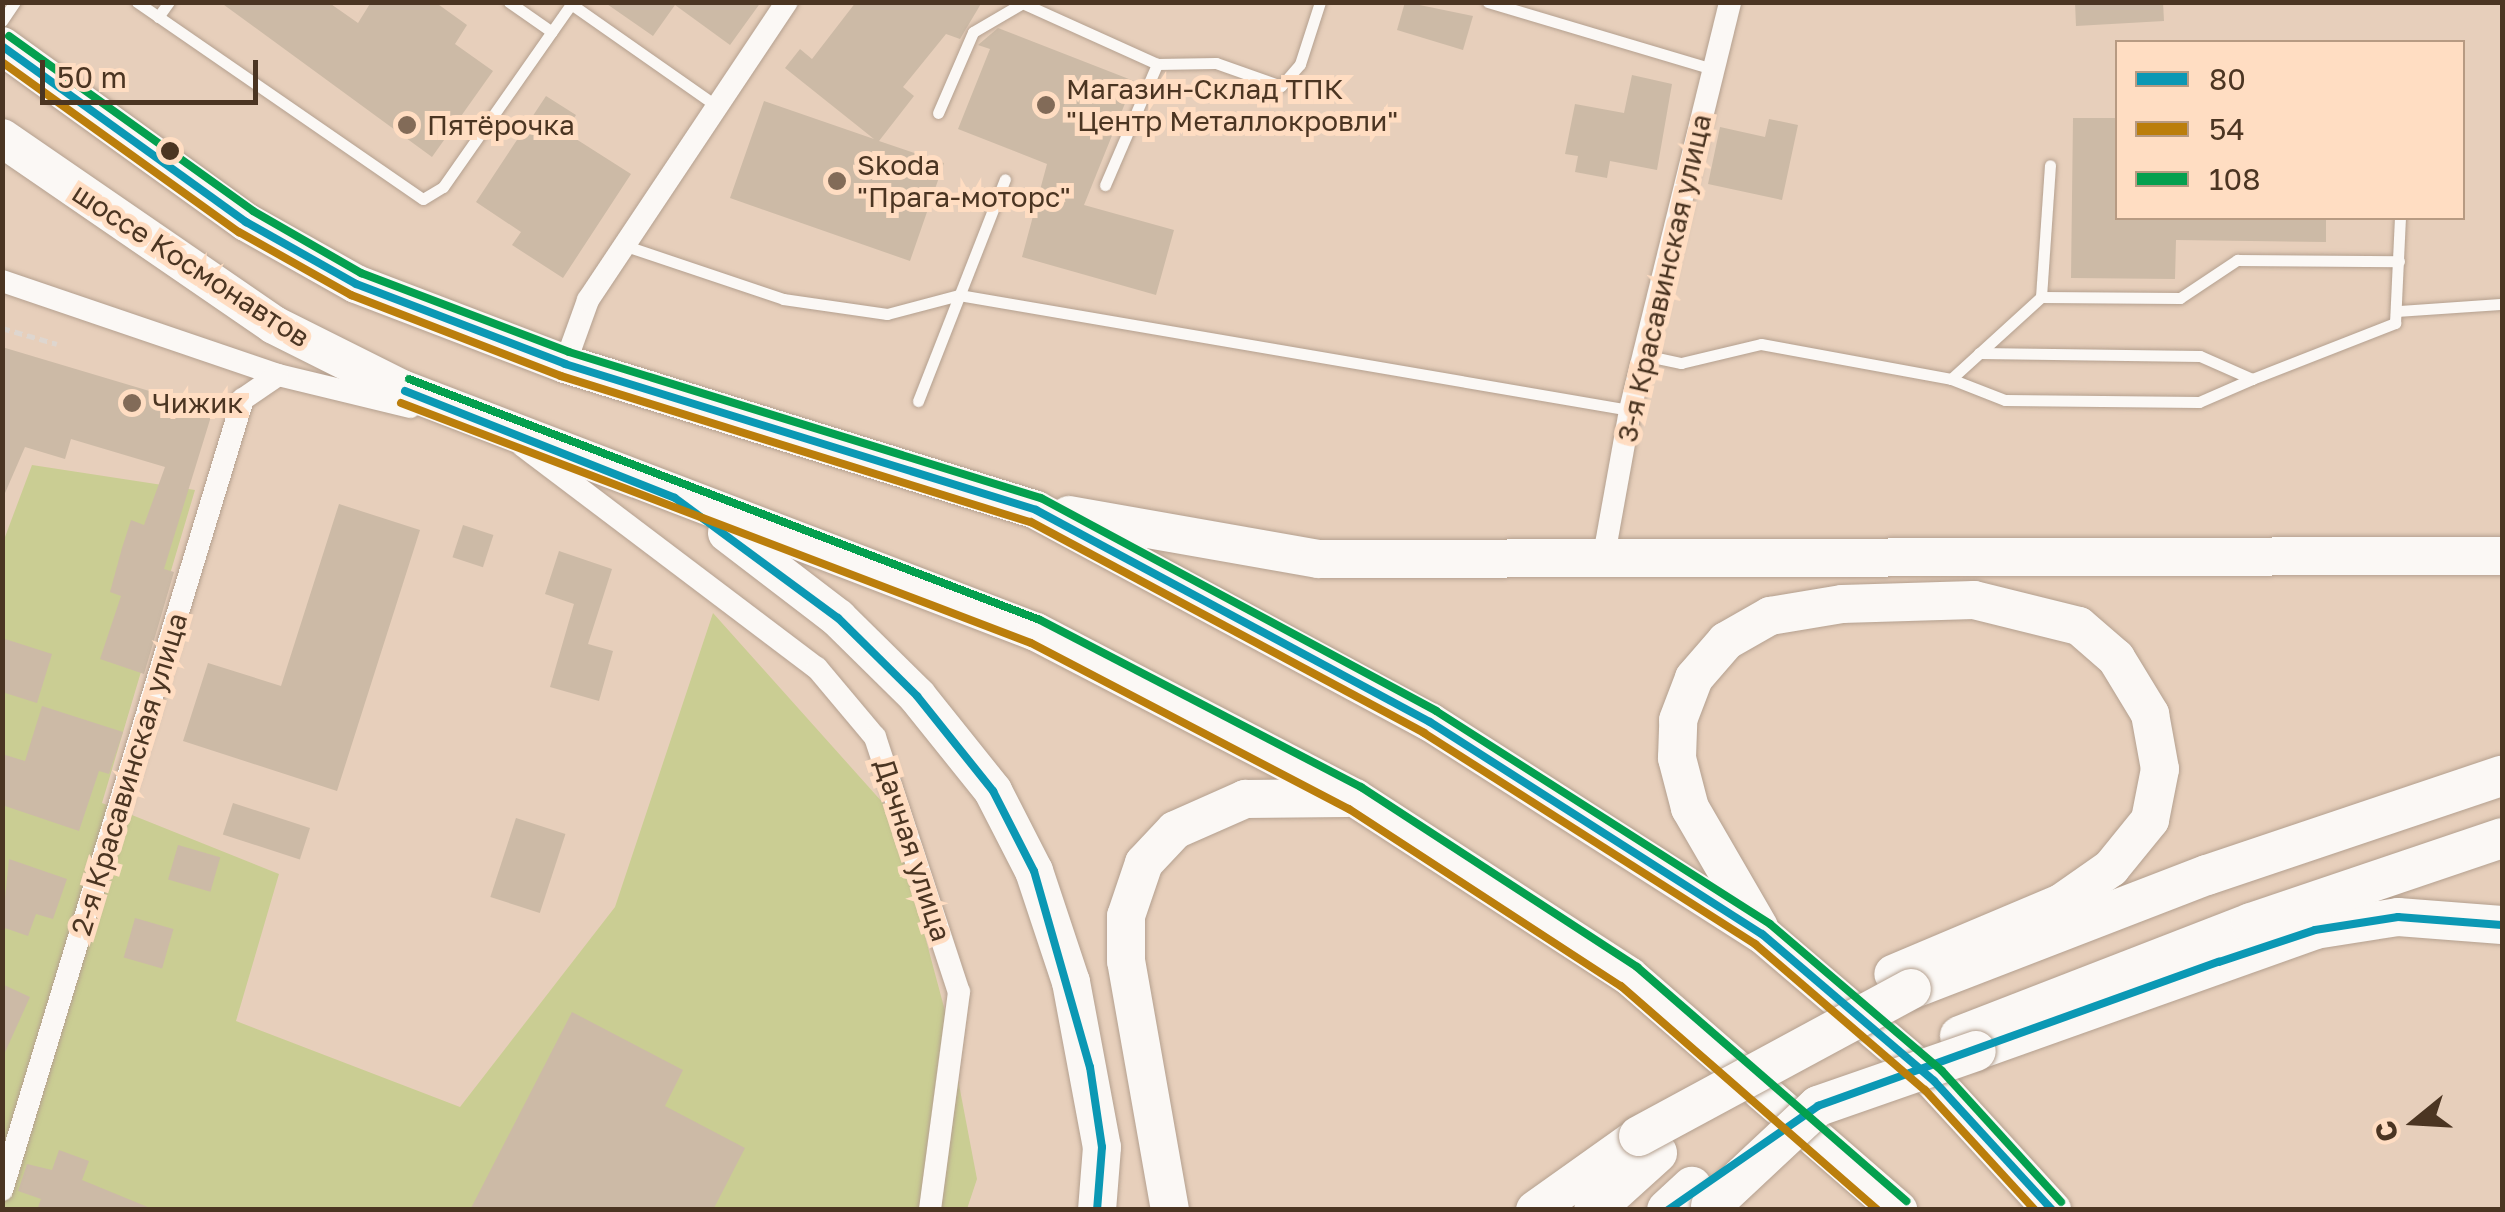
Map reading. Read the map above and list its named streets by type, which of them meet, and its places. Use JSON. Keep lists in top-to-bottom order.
{
  "streets": {
    "main road": ["шоссе Космонавтов"],
    "street": ["3-я Красавинская улица", "2-я Красавинская улица", "Дачная улица"]
  },
  "crossings": [
    ["шоссе Космонавтов", "Дачная улица"]
  ],
  "places": [
    "Магазин-Склад ТПК \"Центр Металлокровли\"",
    "Пятёрочка",
    "Skoda \"Прага-моторс\"",
    "Чижик"
  ],
  "lines": ["transit line 108", "transit line 80", "transit line 54"],
  "legend": ["80", "54", "108"],
  "scale_bar": "50 m",
  "north": "left"
}
